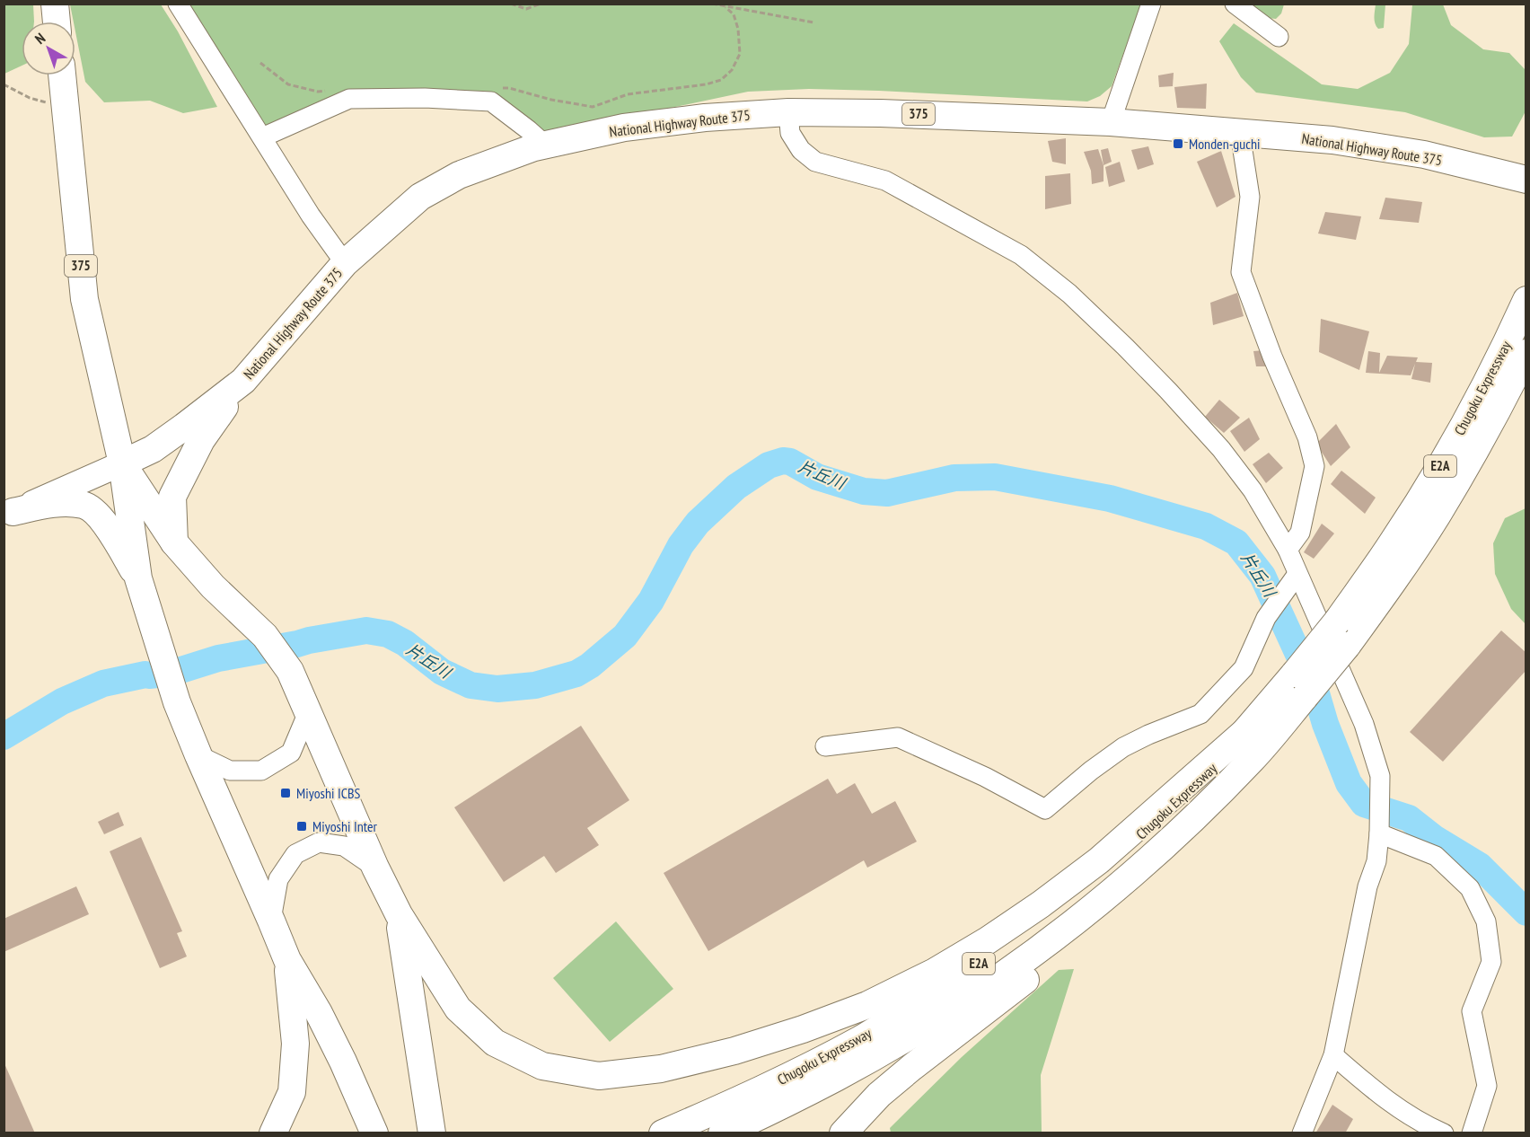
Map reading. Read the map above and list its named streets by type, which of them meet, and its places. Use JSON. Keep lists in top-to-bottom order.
{
  "streets": {
    "highway": [
      "375",
      "National Highway Route 375",
      "Chugoku Expressway",
      "E2A"
    ]
  },
  "crossings": [
    ["375", "National Highway Route 375"]
  ],
  "water": ["片丘川"],
  "places": {
    "transit": ["Monden-guchi", "Miyoshi ICBS", "Miyoshi Inter"]
  },
  "north": "top left"
}
